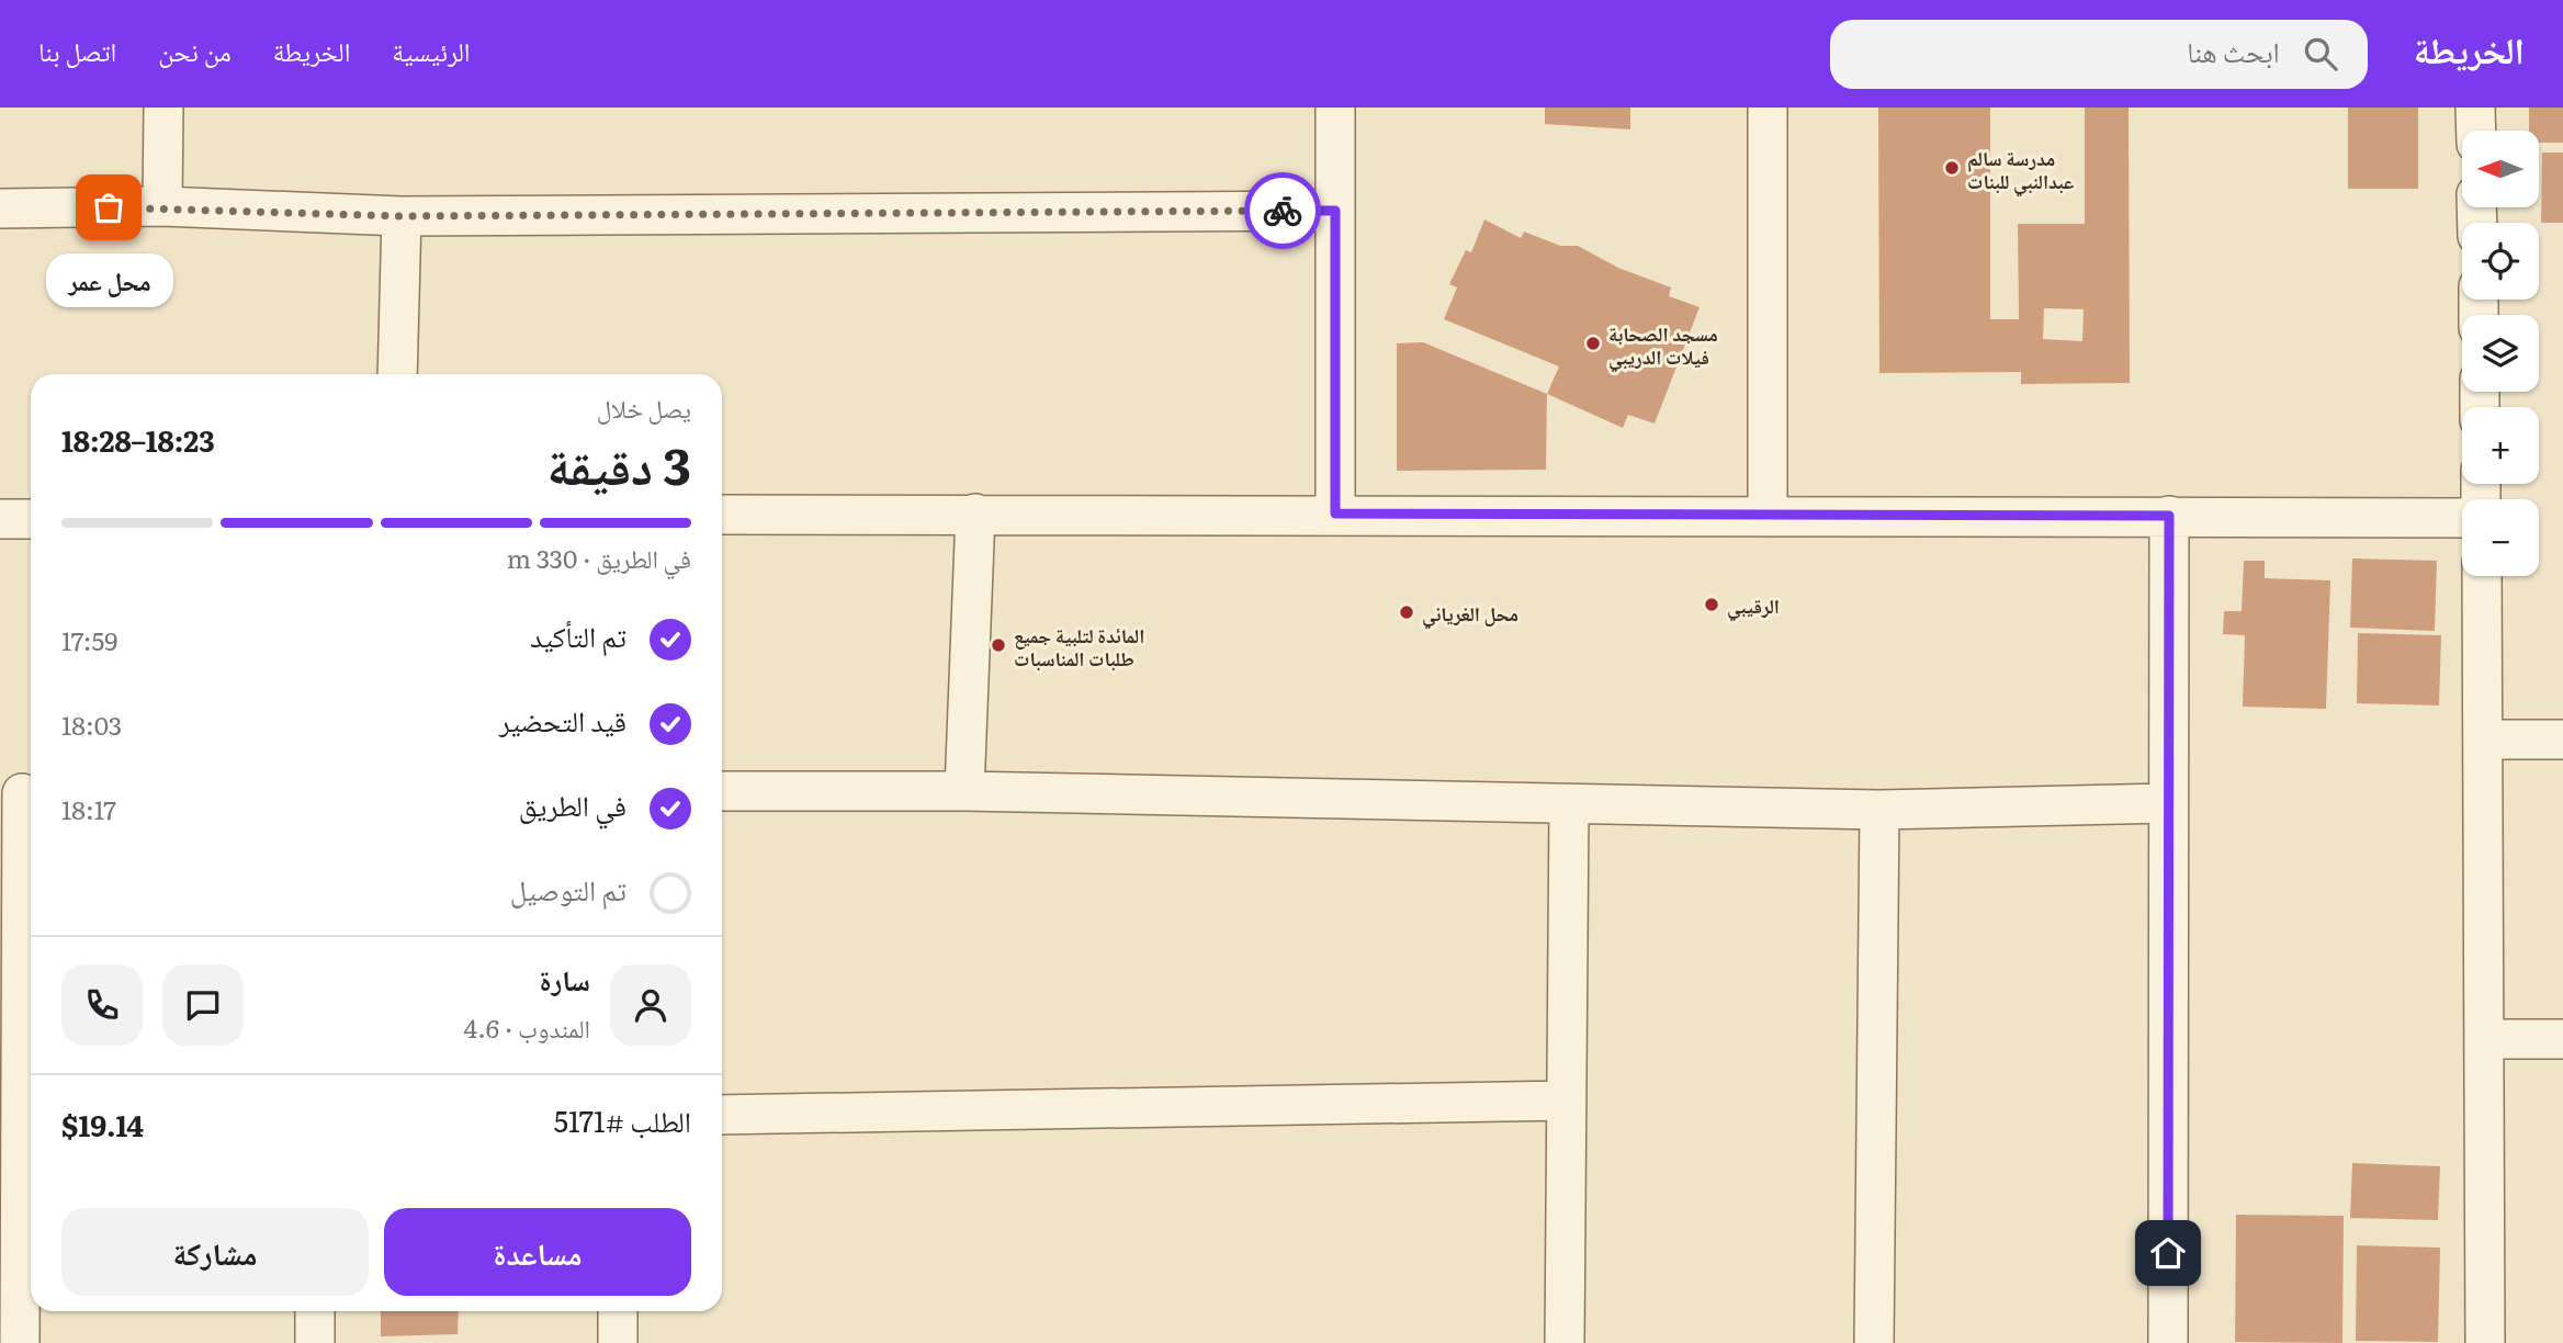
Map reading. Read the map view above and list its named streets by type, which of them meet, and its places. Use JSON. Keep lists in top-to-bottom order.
{
  "places": [
    "مدرسة سالم عبدالنبي للبنات",
    "محل عمر",
    "مسجد الصحابة فيلات الدريبي",
    "الرقيبي",
    "محل الغرياني",
    "المائدة لتلبية جميع طلبات المناسبات"
  ],
  "north": "left",
  "page": {
    "header": "الخريطة",
    "search": "ابحث هنا",
    "nav": [
      "الرئيسية",
      "الخريطة",
      "من نحن",
      "اتصل بنا"
    ],
    "map_buttons": ["+", "−"],
    "bubble": "محل عمر",
    "heading": ["3 دقيقة", "يصل خلال", "18:23–18:28"],
    "panel": [
      "سارة",
      "المندوب · 4.6",
      "الطلب #5171",
      "$19.14"
    ],
    "bar": "في الطريق · 330 m",
    "list": [
      ["تم التأكيد", "17:59"],
      ["قيد التحضير", "18:03"],
      ["في الطريق", "18:17"],
      "تم التوصيل"
    ],
    "buttons": ["مساعدة", "مشاركة"]
  }
}
